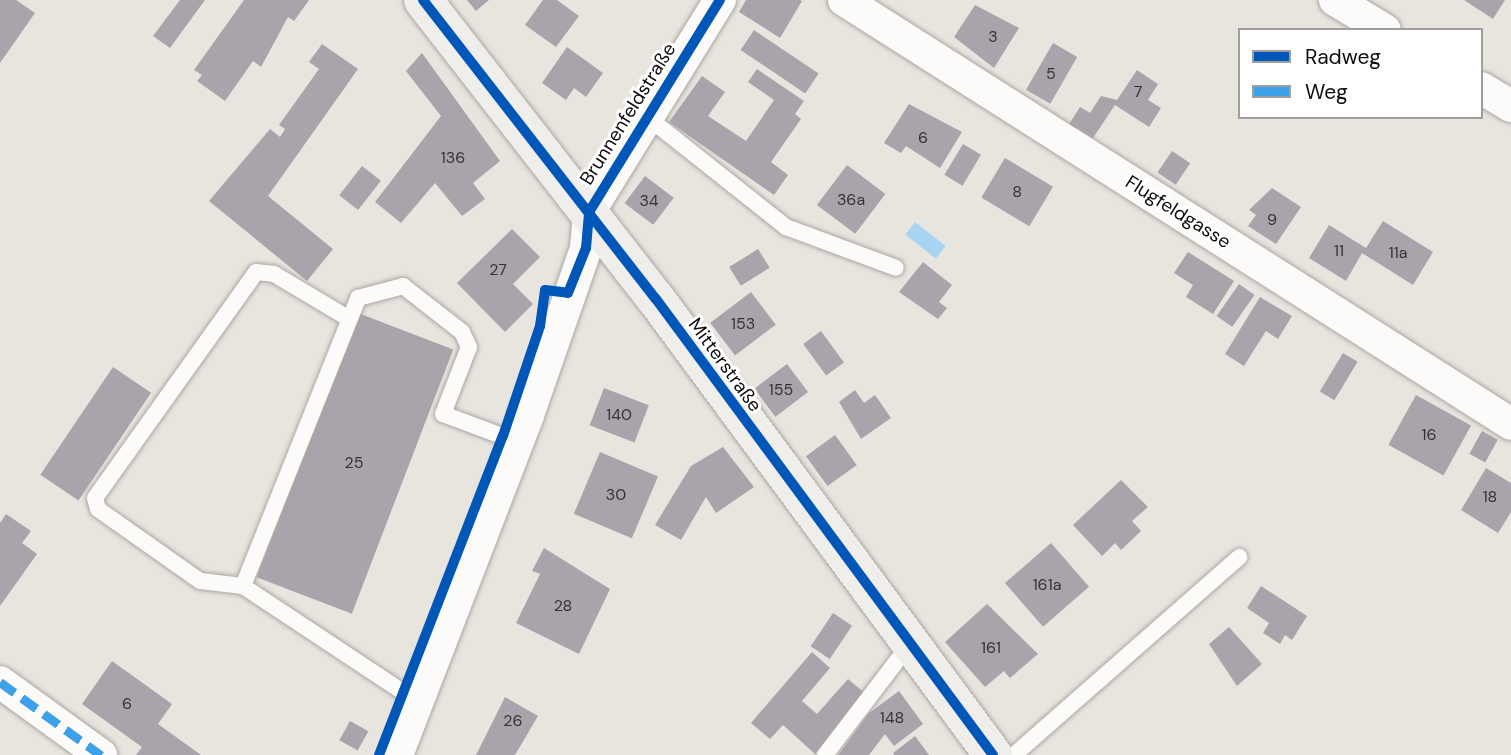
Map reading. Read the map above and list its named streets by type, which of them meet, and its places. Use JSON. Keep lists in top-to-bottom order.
{
  "streets": {
    "main road": ["Mitterstraße"],
    "street": ["Brunnenfeldstraße", "Flugfeldgasse"]
  },
  "crossings": [
    ["Brunnenfeldstraße", "Mitterstraße"]
  ],
  "house_numbers": [
    "3",
    "5",
    "7",
    "6",
    "136",
    "8",
    "36a",
    "34",
    "9",
    "11",
    "11a",
    "27",
    "153",
    "155",
    "140",
    "16",
    "25",
    "30",
    "18",
    "161a",
    "28",
    "161",
    "6",
    "148",
    "26"
  ],
  "legend": ["Radweg", "Weg"]
}
